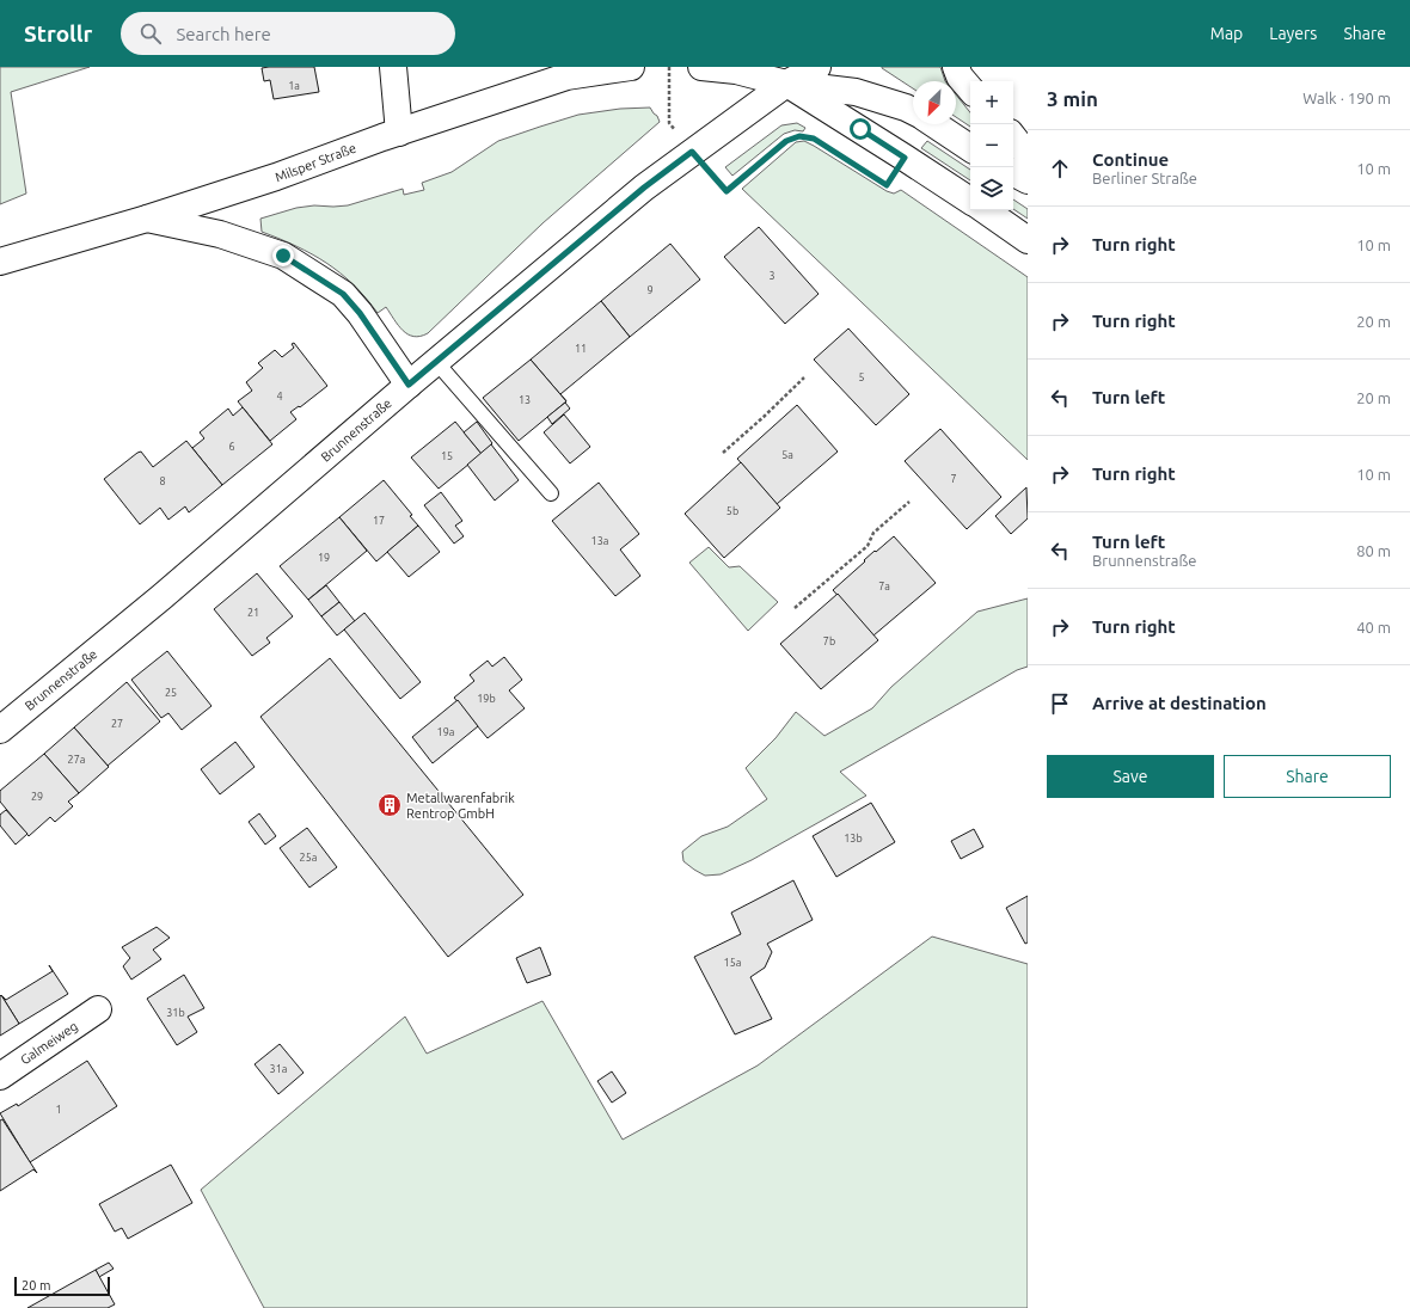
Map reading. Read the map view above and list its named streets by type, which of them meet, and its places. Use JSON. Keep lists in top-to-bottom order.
{
  "streets": {
    "main road": ["Milsper Straße", "Brunnenstraße", "Galmeiweg"]
  },
  "places": {
    "building": ["Metallwarenfabrik Rentrop GmbH"]
  },
  "house_numbers": [
    "1a",
    "3",
    "9",
    "11",
    "5",
    "4",
    "13",
    "6",
    "5a",
    "15",
    "7",
    "8",
    "5b",
    "17",
    "13a",
    "19",
    "7a",
    "21",
    "7b",
    "25",
    "19b",
    "27",
    "19a",
    "27a",
    "29",
    "13b",
    "25a",
    "15a",
    "31b",
    "31a",
    "1"
  ],
  "scale_bar": "20 m",
  "north": "bottom left",
  "page": {
    "header": "Strollr",
    "search": "Search here",
    "nav": ["Map", "Layers", "Share"],
    "heading": ["3 min", "Walk · 190 m"],
    "map_buttons": ["+", "−"],
    "list": [
      ["Continue", "Berliner Straße", "10 m"],
      ["Turn right", "10 m"],
      ["Turn right", "20 m"],
      ["Turn left", "20 m"],
      ["Turn right", "10 m"],
      ["Turn left", "Brunnenstraße", "80 m"],
      ["Turn right", "40 m"],
      "Arrive at destination"
    ],
    "buttons": ["Save", "Share"],
    "scale": "20 m"
  }
}
